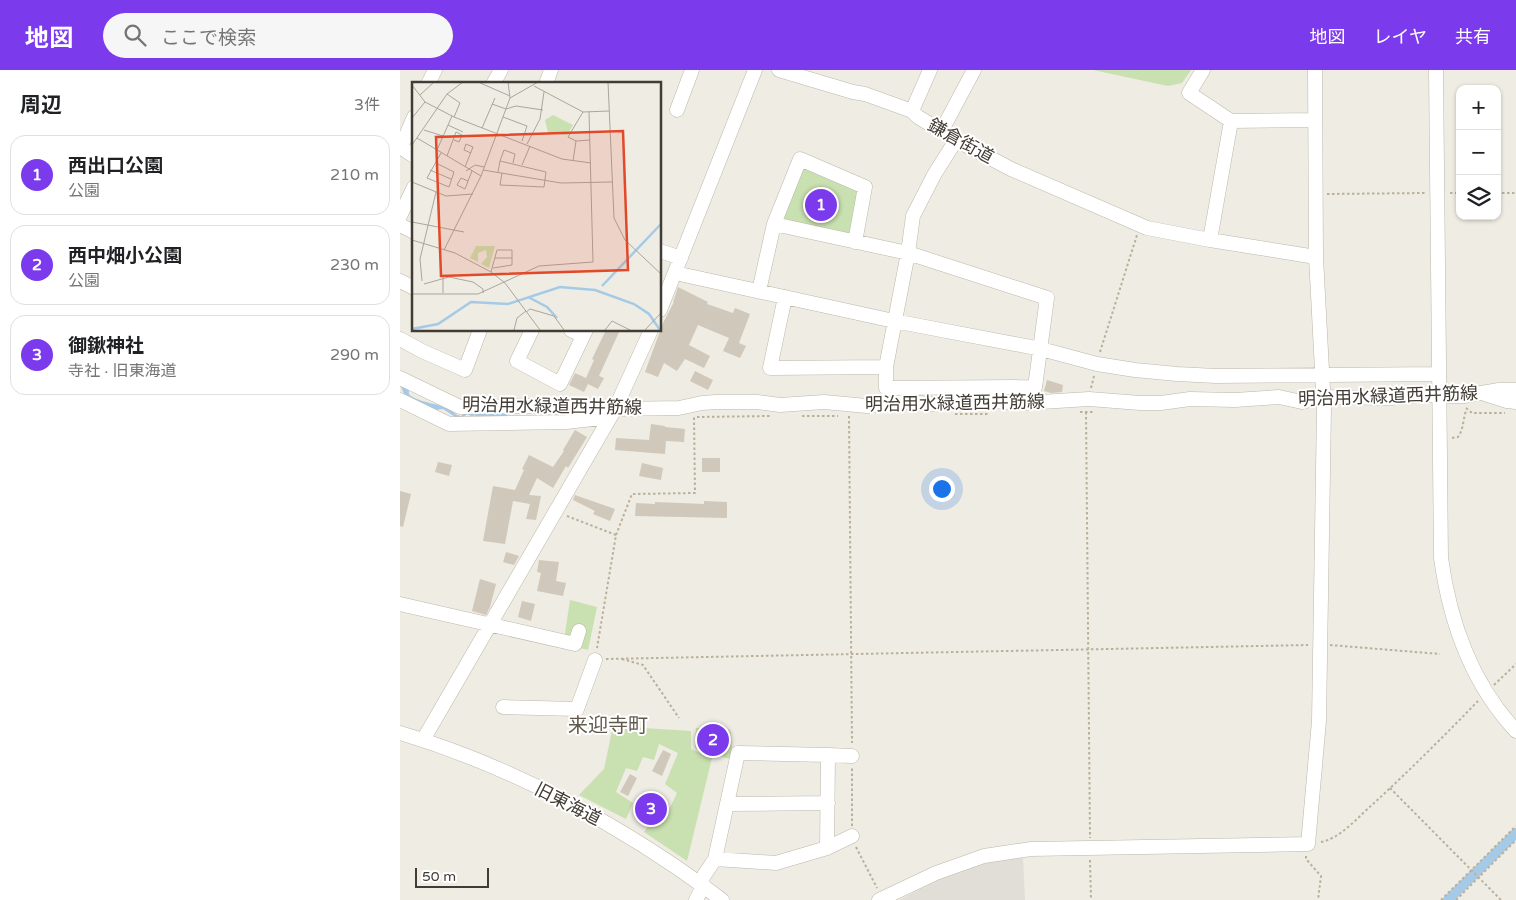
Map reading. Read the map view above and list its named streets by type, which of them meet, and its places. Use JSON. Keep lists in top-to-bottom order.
{
  "streets": {
    "street": ["鎌倉街道", "明治用水緑道西井筋線", "旧東海道"]
  },
  "districts": ["来迎寺町"],
  "scale_bar": "50 m",
  "page": {
    "header": "地図",
    "search": "ここで検索",
    "nav": ["地図", "レイヤ", "共有"],
    "heading": ["周辺", "3件"],
    "map_buttons": ["+", "−"],
    "list": [
      {
        "mark": "1",
        "name": "西出口公園",
        "note": "公園",
        "value": "210 m"
      },
      {
        "mark": "2",
        "name": "西中畑小公園",
        "note": "公園",
        "value": "230 m"
      },
      {
        "mark": "3",
        "name": "御鍬神社",
        "note": "寺社 · 旧東海道",
        "value": "290 m"
      }
    ],
    "pins": ["1", "2", "3"],
    "scale": "50 m"
  }
}
